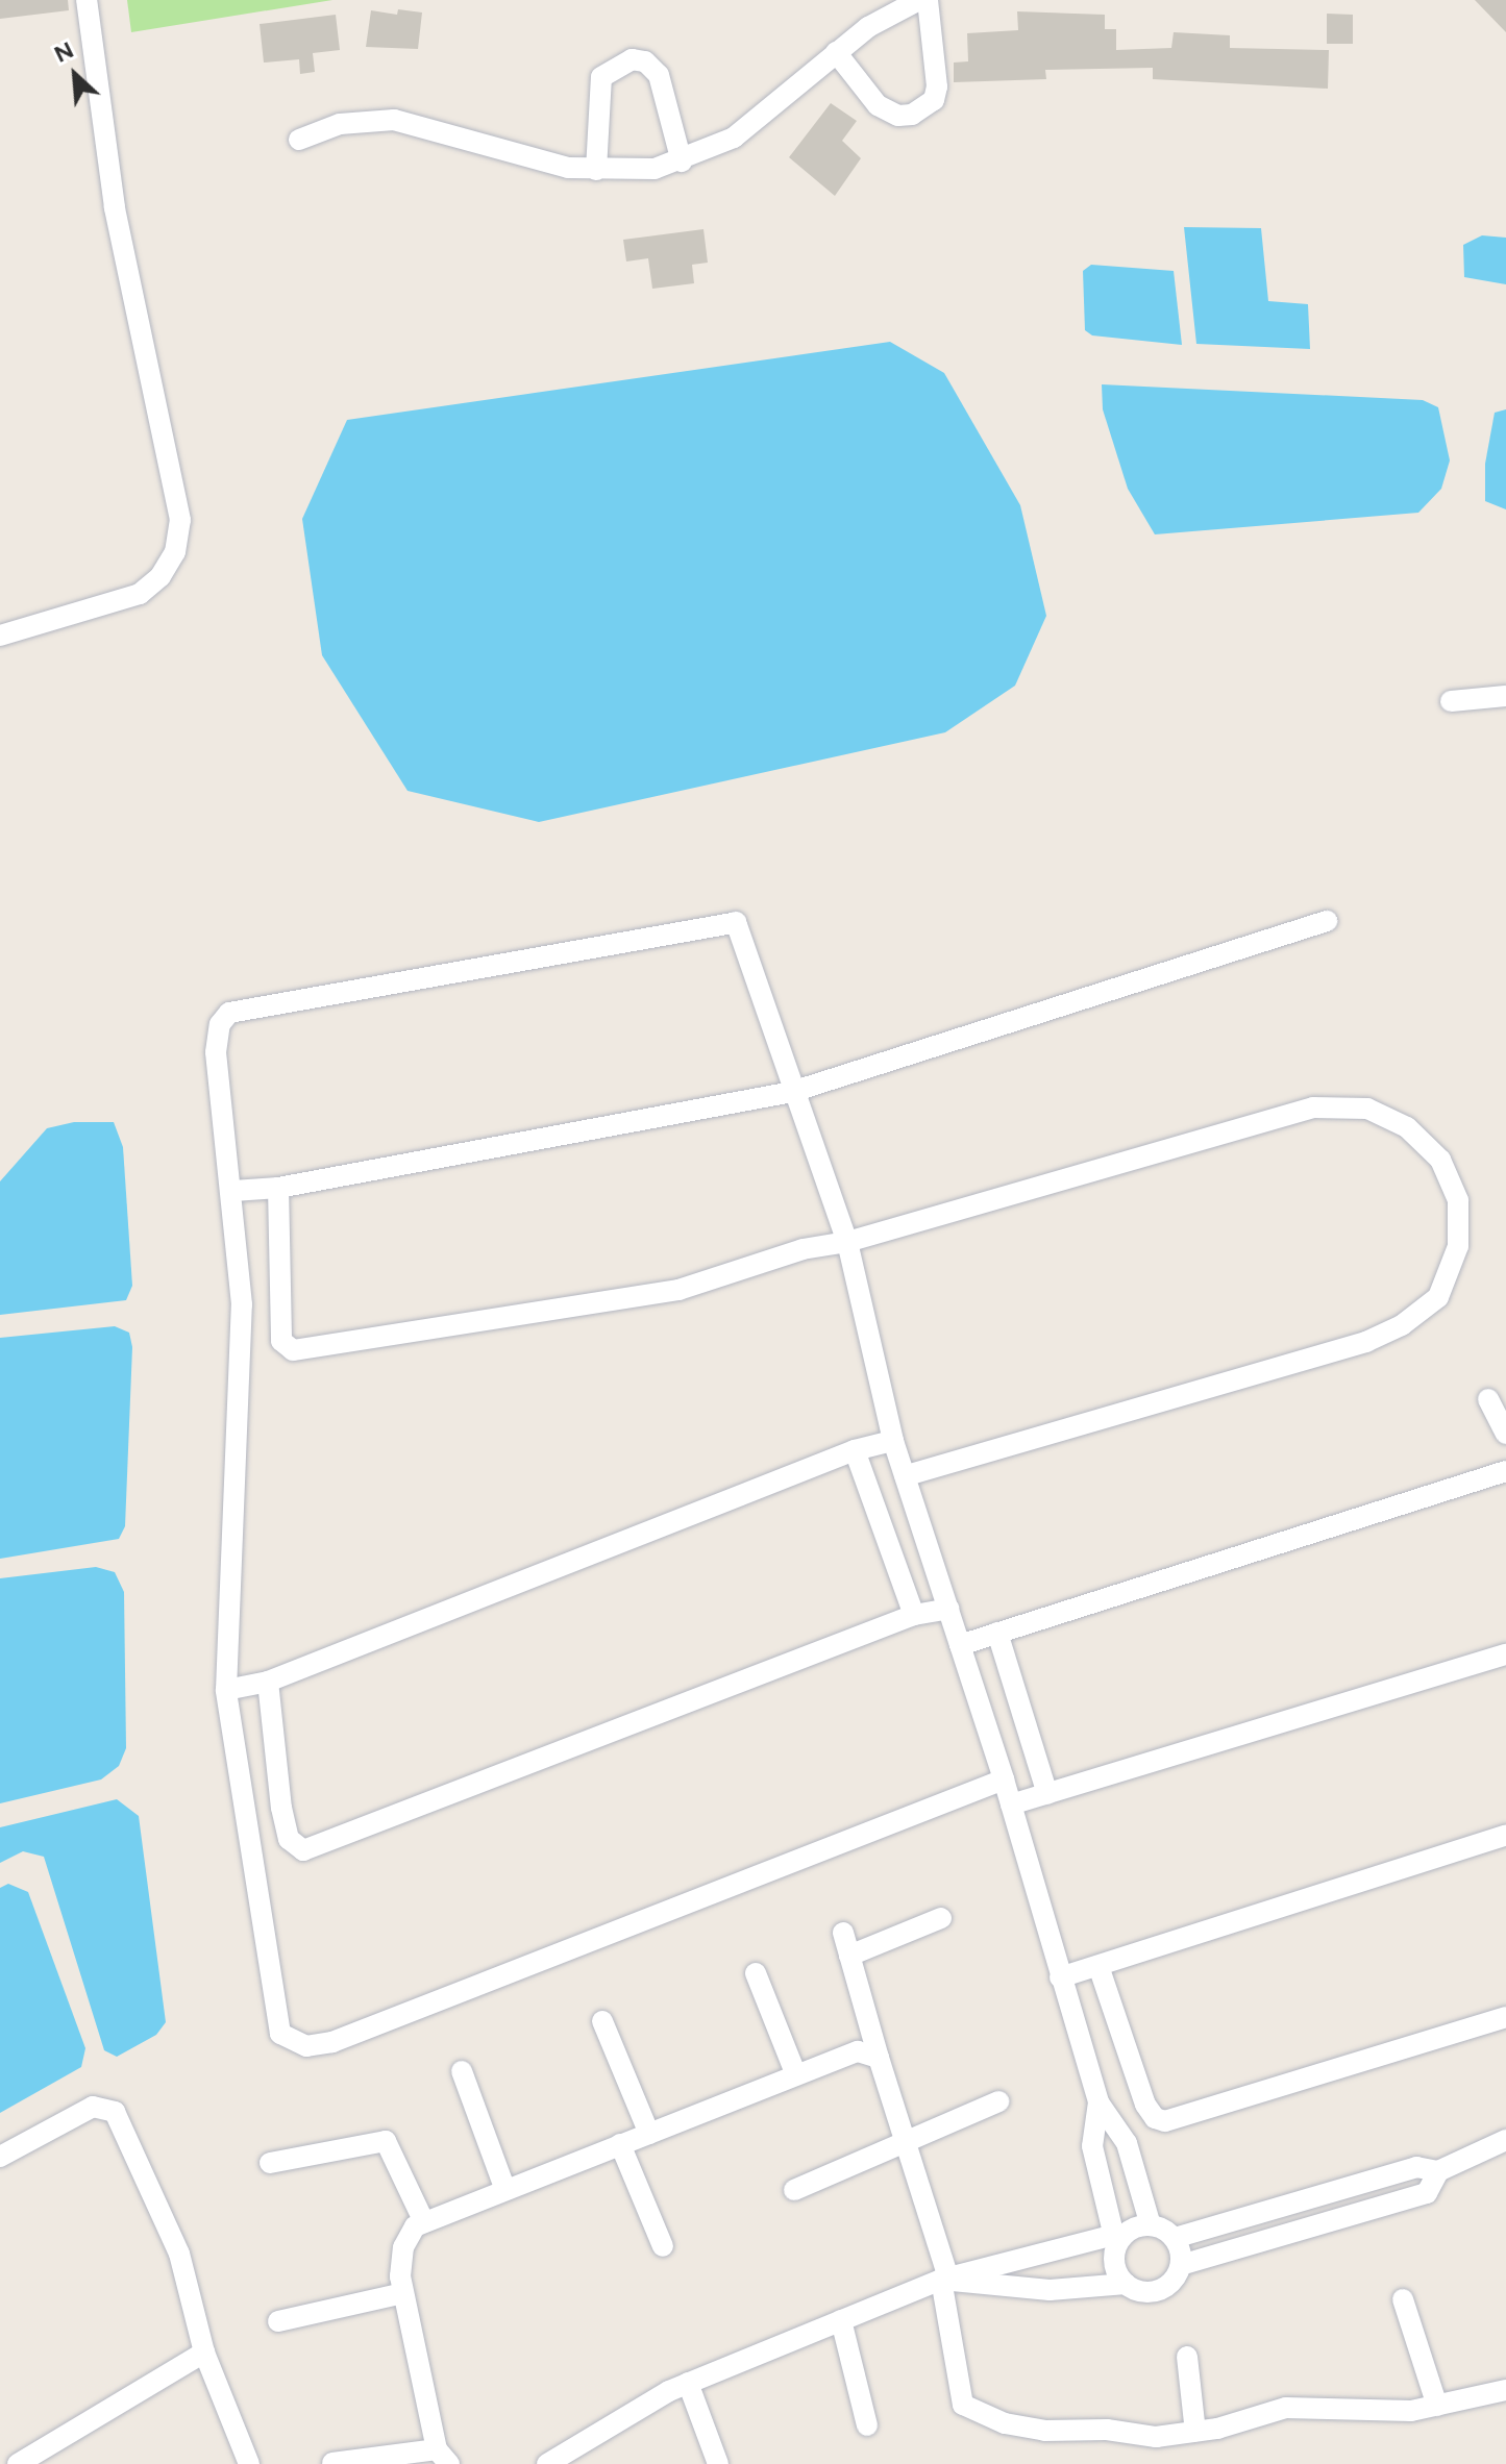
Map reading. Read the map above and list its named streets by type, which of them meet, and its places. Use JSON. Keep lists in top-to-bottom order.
{
  "north": "top left"
}
